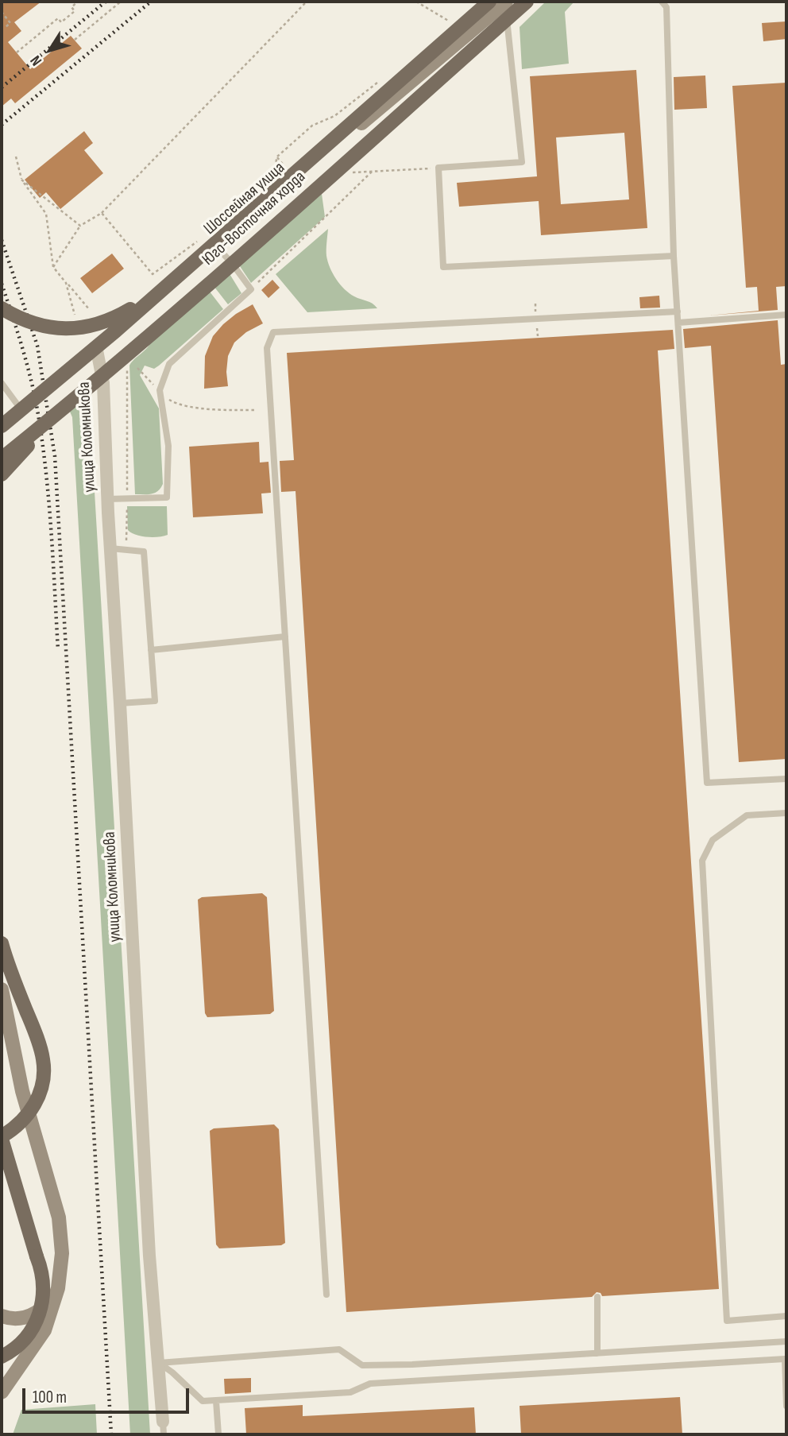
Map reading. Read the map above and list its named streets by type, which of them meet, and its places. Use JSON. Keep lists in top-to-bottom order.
{
  "streets": {
    "main road": ["Шоссейная улица", "Юго-Восточная хорда"],
    "street": ["улица Коломникова"]
  },
  "crossings": [
    ["Шоссейная улица", "улица Коломникова"]
  ],
  "scale_bar": "100 m",
  "north": "bottom left"
}
